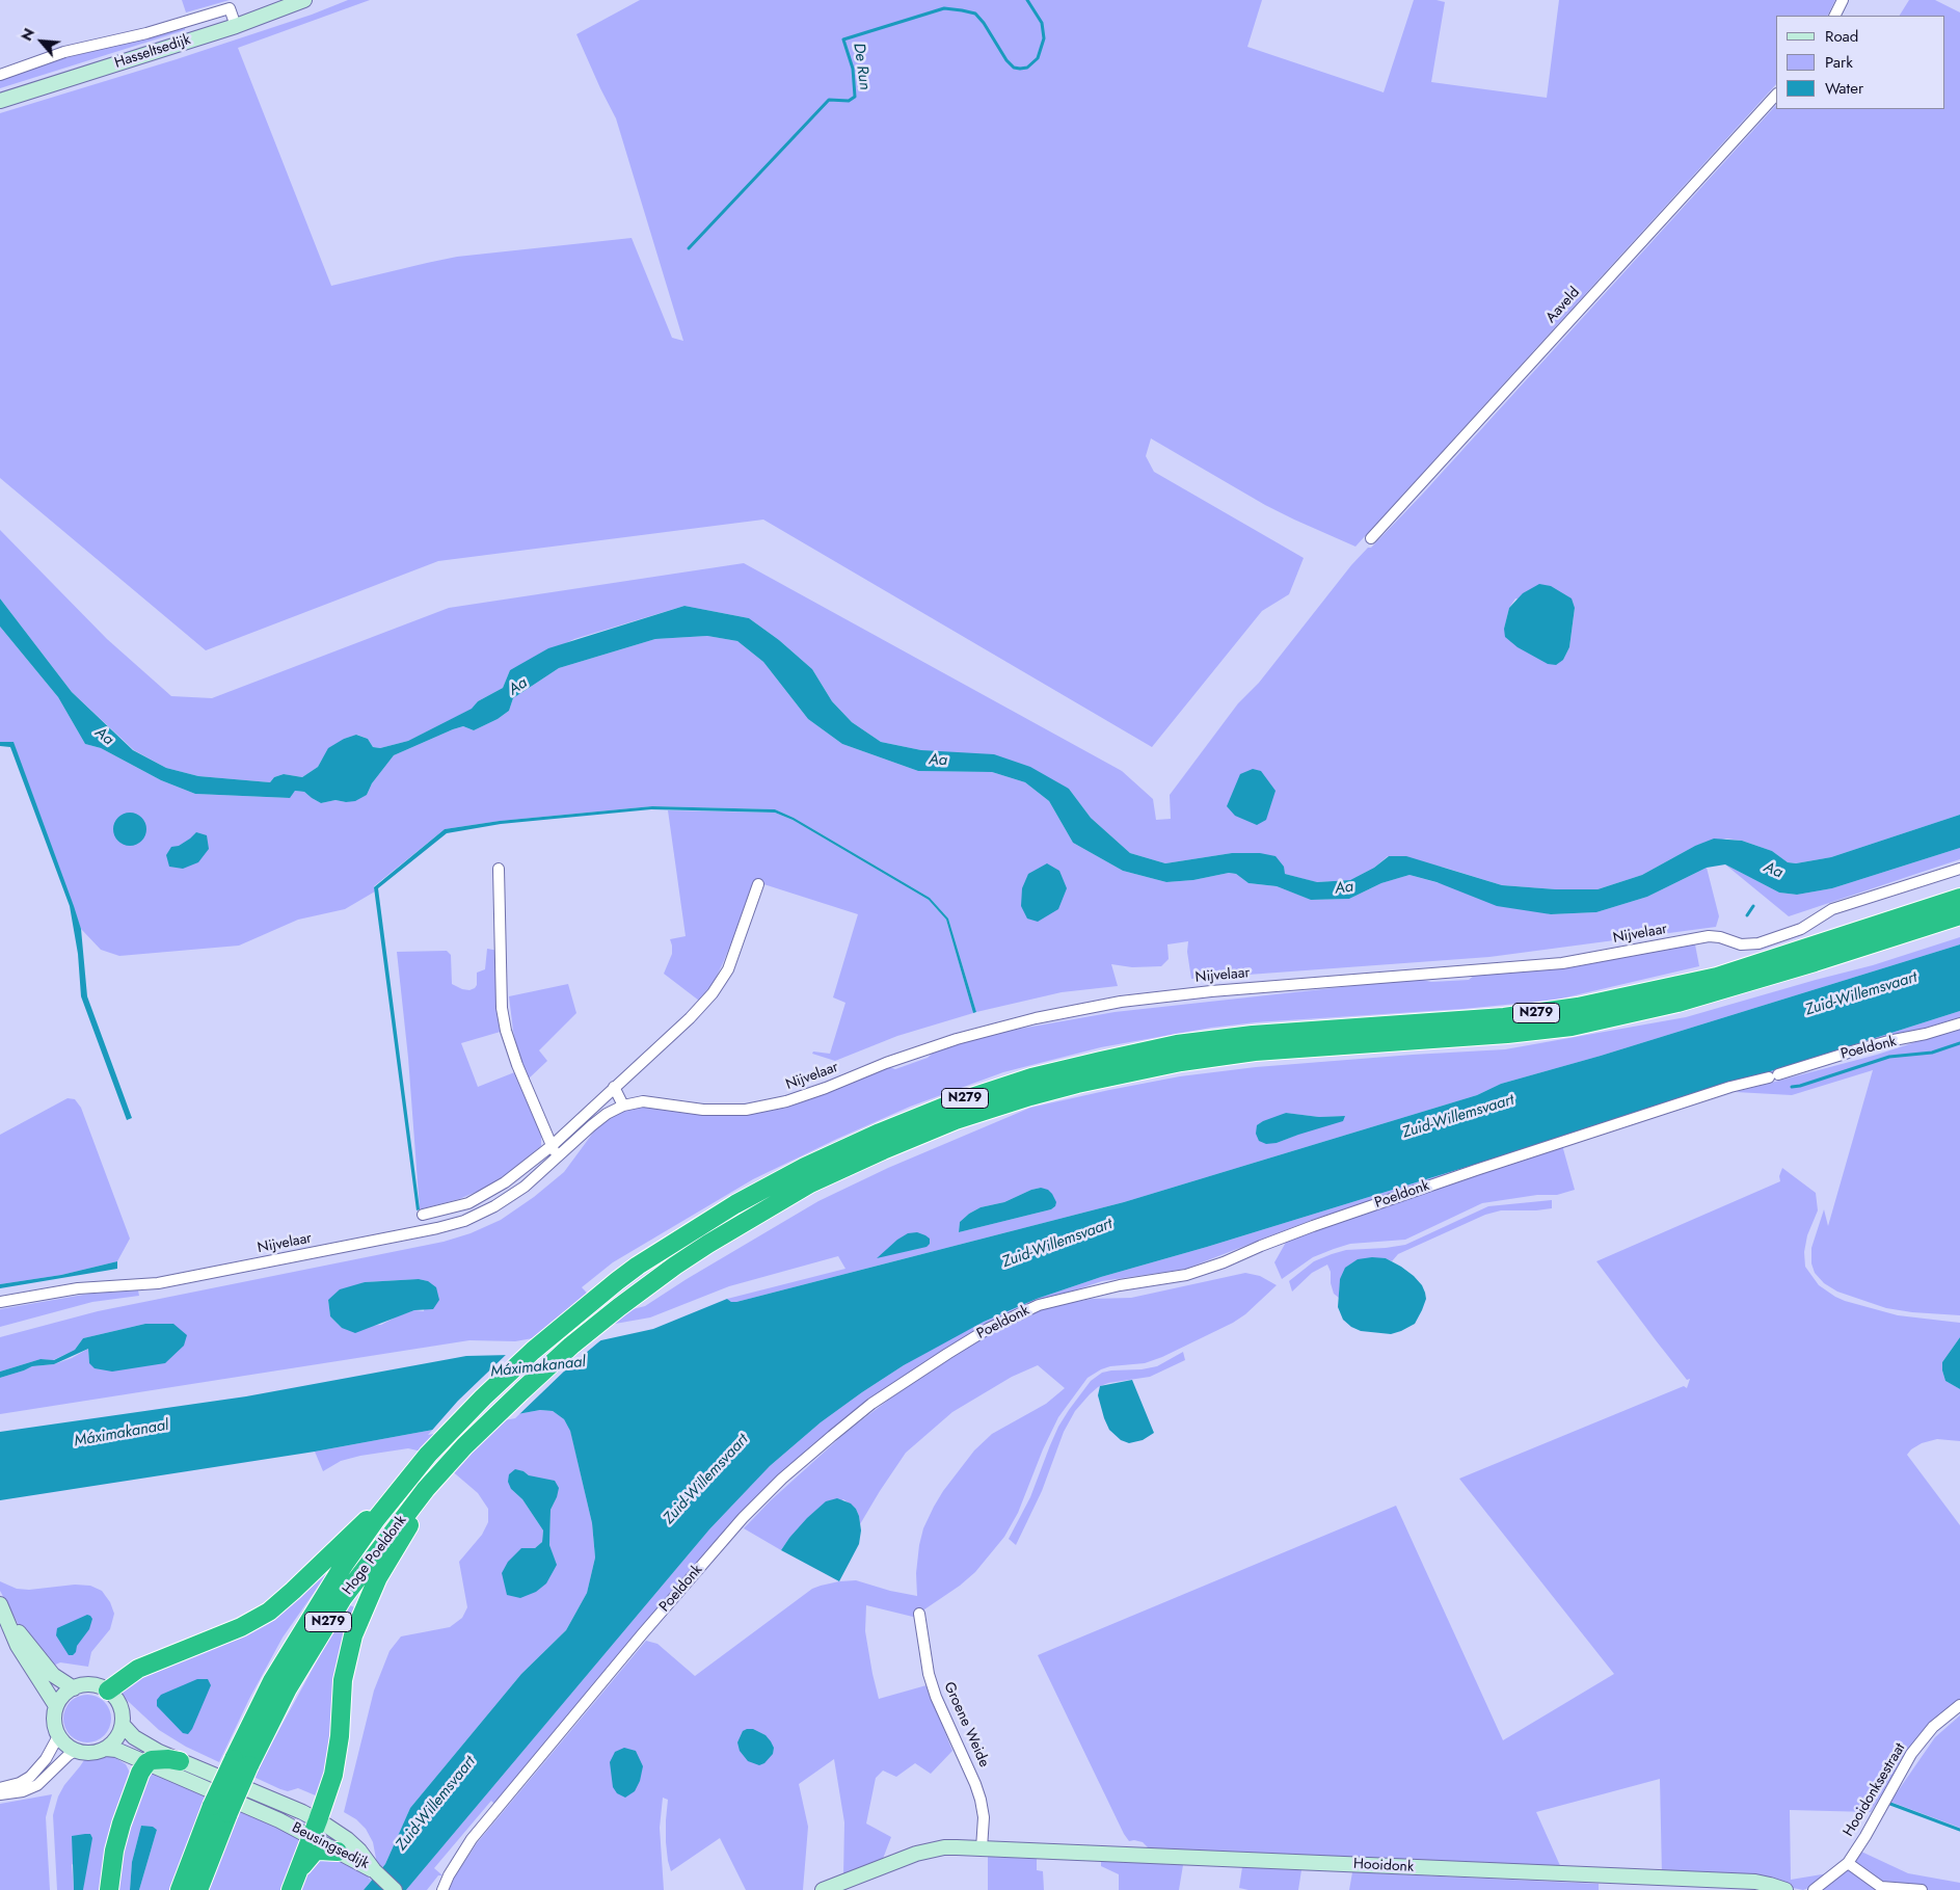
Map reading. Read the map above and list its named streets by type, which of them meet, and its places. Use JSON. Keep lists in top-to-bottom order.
{
  "streets": {
    "highway": ["N279", "Hoge Poeldonk"],
    "street": [
      "Hasseltsedijk",
      "Aaveld",
      "Nijvelaar",
      "Poeldonk",
      "Groene Weide",
      "Hooidonksestraat",
      "Beusingsedijk",
      "Hooidonk"
    ]
  },
  "crossings": [
    ["N279", "Hoge Poeldonk"],
    ["N279", "Beusingsedijk"],
    ["Groene Weide", "Hooidonk"]
  ],
  "water": [
    "De Run",
    "Aa",
    "Zuid-Willemsvaart",
    "Máximakanaal"
  ],
  "legend": ["Road", "Park", "Water"],
  "north": "top left"
}
